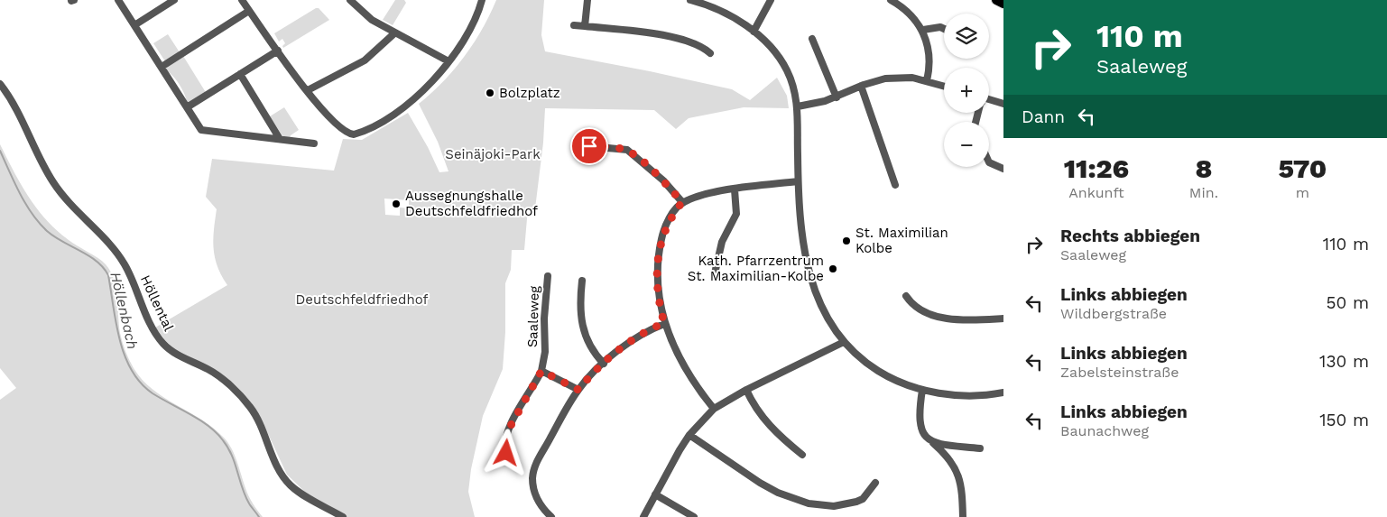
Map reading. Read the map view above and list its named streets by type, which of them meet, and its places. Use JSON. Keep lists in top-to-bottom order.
{
  "streets": {
    "street": ["Höllental", "Saaleweg"]
  },
  "water": ["Höllenbach"],
  "parks": ["Seinäjoki-Park", "Deutschfeldfriedhof"],
  "places": [
    "Bolzplatz",
    "Aussegnungshalle Deutschfeldfriedhof",
    "St. Maximilian Kolbe",
    "Kath. Pfarrzentrum St. Maximilian-Kolbe"
  ],
  "page": {
    "turn": ["110 m", "Saaleweg"],
    "map_buttons": ["+", "−"],
    "then": "Dann",
    "eta": [
      "11:26",
      "Ankunft",
      "8",
      "Min.",
      "570",
      "m"
    ],
    "list": [
      {
        "name": "Rechts abbiegen",
        "note": "Saaleweg",
        "value": "110 m"
      },
      {
        "name": "Links abbiegen",
        "note": "Wildbergstraße",
        "value": "50 m"
      },
      {
        "name": "Links abbiegen",
        "note": "Zabelsteinstraße",
        "value": "130 m"
      },
      {
        "name": "Links abbiegen",
        "note": "Baunachweg",
        "value": "150 m"
      }
    ]
  }
}
